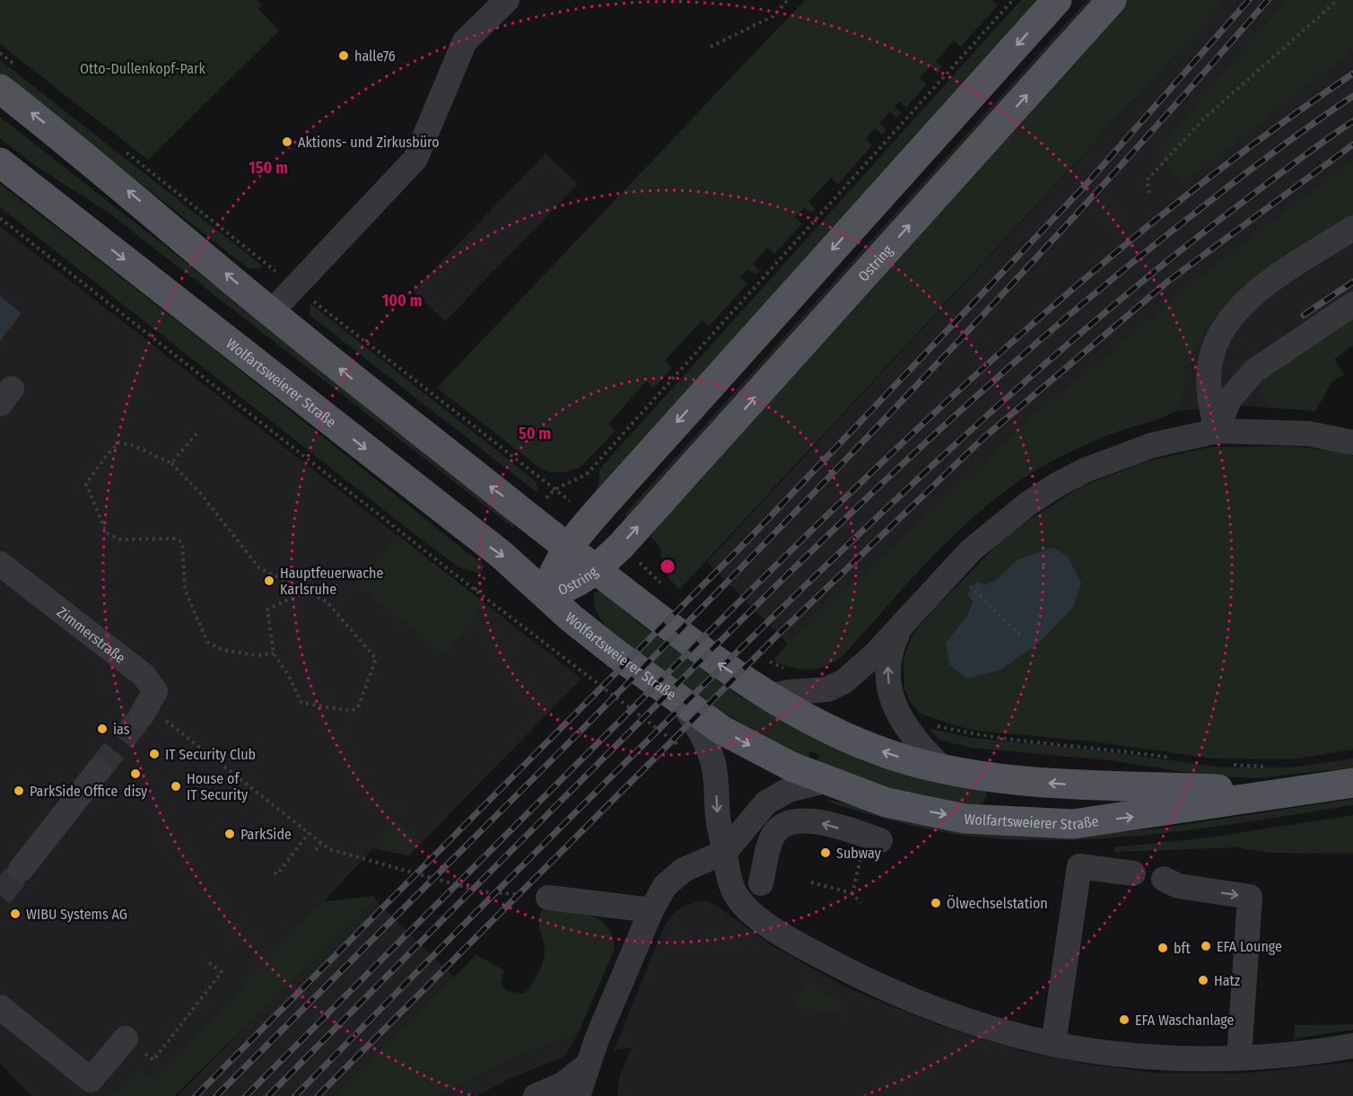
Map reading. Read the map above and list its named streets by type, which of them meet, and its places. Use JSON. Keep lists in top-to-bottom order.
{
  "streets": {
    "main road": ["Ostring", "Wolfartsweierer Straße"],
    "street": ["Zimmerstraße"]
  },
  "crossings": [
    ["Ostring", "Wolfartsweierer Straße"]
  ],
  "parks": ["Otto-Dullenkopf-Park"],
  "places": [
    "halle76",
    "Aktions- und Zirkusbüro",
    "Hauptfeuerwache Karlsruhe",
    "ias",
    "IT Security Club",
    "disy",
    "House of IT Security",
    "ParkSide Office",
    "ParkSide",
    "Subway",
    "Ölwechselstation",
    "WIBU Systems AG",
    "EFA Lounge",
    "bft",
    "Hatz",
    "EFA Waschanlage"
  ],
  "rings": ["150 m", "100 m", "50 m"]
}
